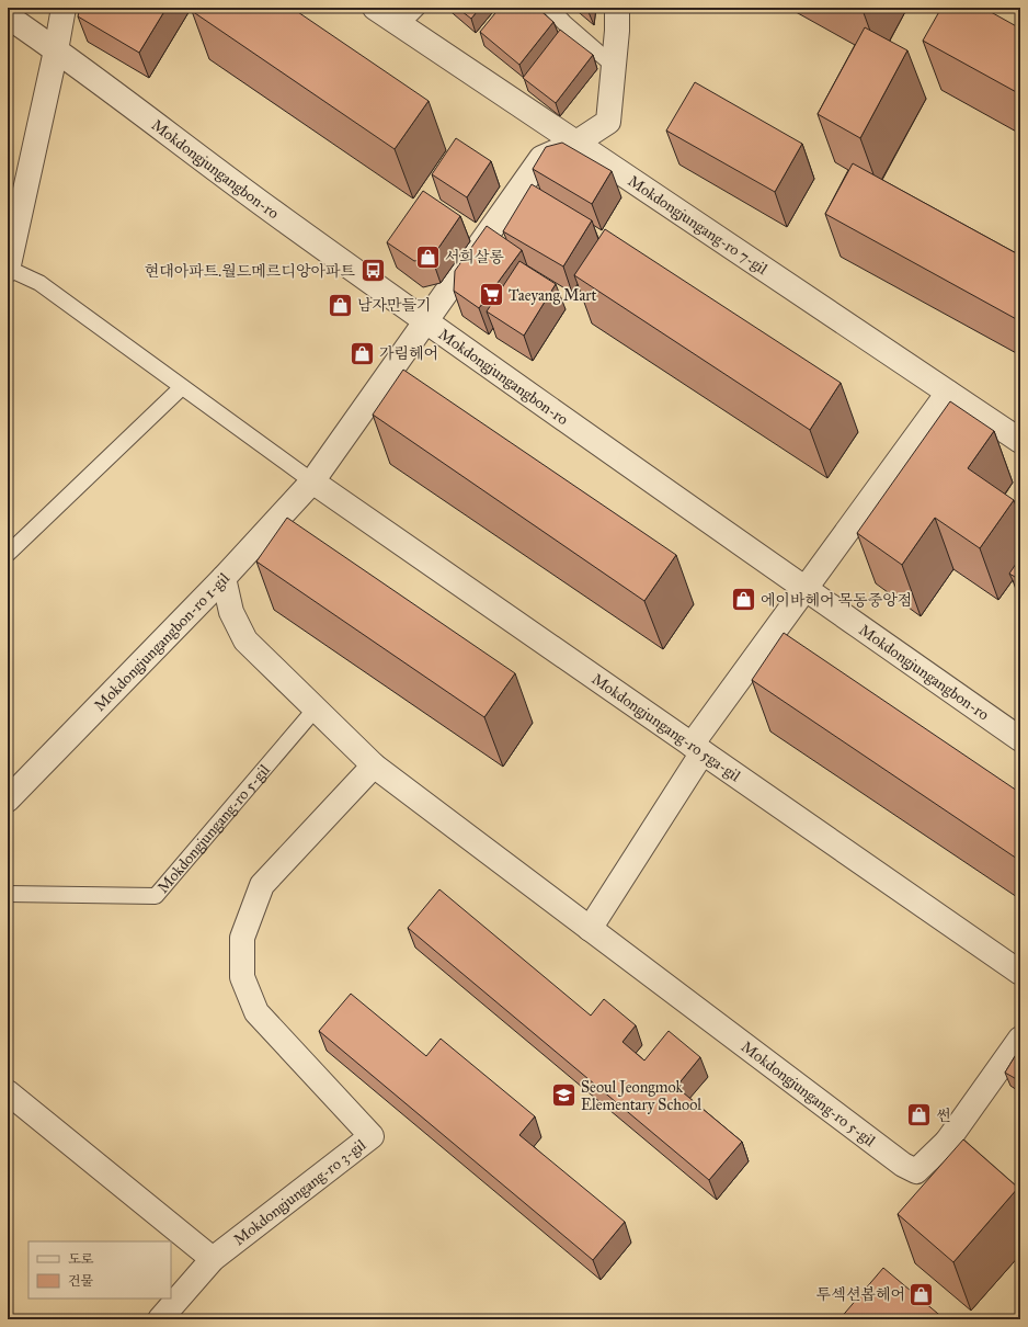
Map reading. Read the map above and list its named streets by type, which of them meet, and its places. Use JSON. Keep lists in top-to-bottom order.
{
  "streets": {
    "street": [
      "Mokdongjungangbon-ro",
      "Mokdongjungang-ro 7-gil",
      "Mokdongjungangbon-ro 1-gil",
      "Mokdongjungang-ro 5ga-gil",
      "Mokdongjungang-ro 5-gil",
      "Mokdongjungang-ro 3-gil"
    ]
  },
  "crossings": [
    ["Mokdongjungangbon-ro", "Mokdongjungangbon-ro 1-gil"],
    ["Mokdongjungang-ro 7-gil", "Mokdongjungangbon-ro 1-gil"],
    ["Mokdongjungangbon-ro 1-gil", "Mokdongjungang-ro 5ga-gil"],
    ["Mokdongjungangbon-ro 1-gil", "Mokdongjungang-ro 5-gil"],
    ["Mokdongjungang-ro 5-gil", "Mokdongjungang-ro 3-gil"]
  ],
  "places": {
    "shop": [
      "서희살롱",
      "남자만들기",
      "가림헤어",
      "에이바헤어 목동중앙점",
      "썬",
      "투섹션봅헤어"
    ],
    "bus stop": ["현대아파트.월드메르디앙아파트"],
    "supermarket": ["Taeyang Mart"],
    "school or university": ["Seoul Jeongmok Elementary School"]
  },
  "legend": ["도로", "건물"]
}
